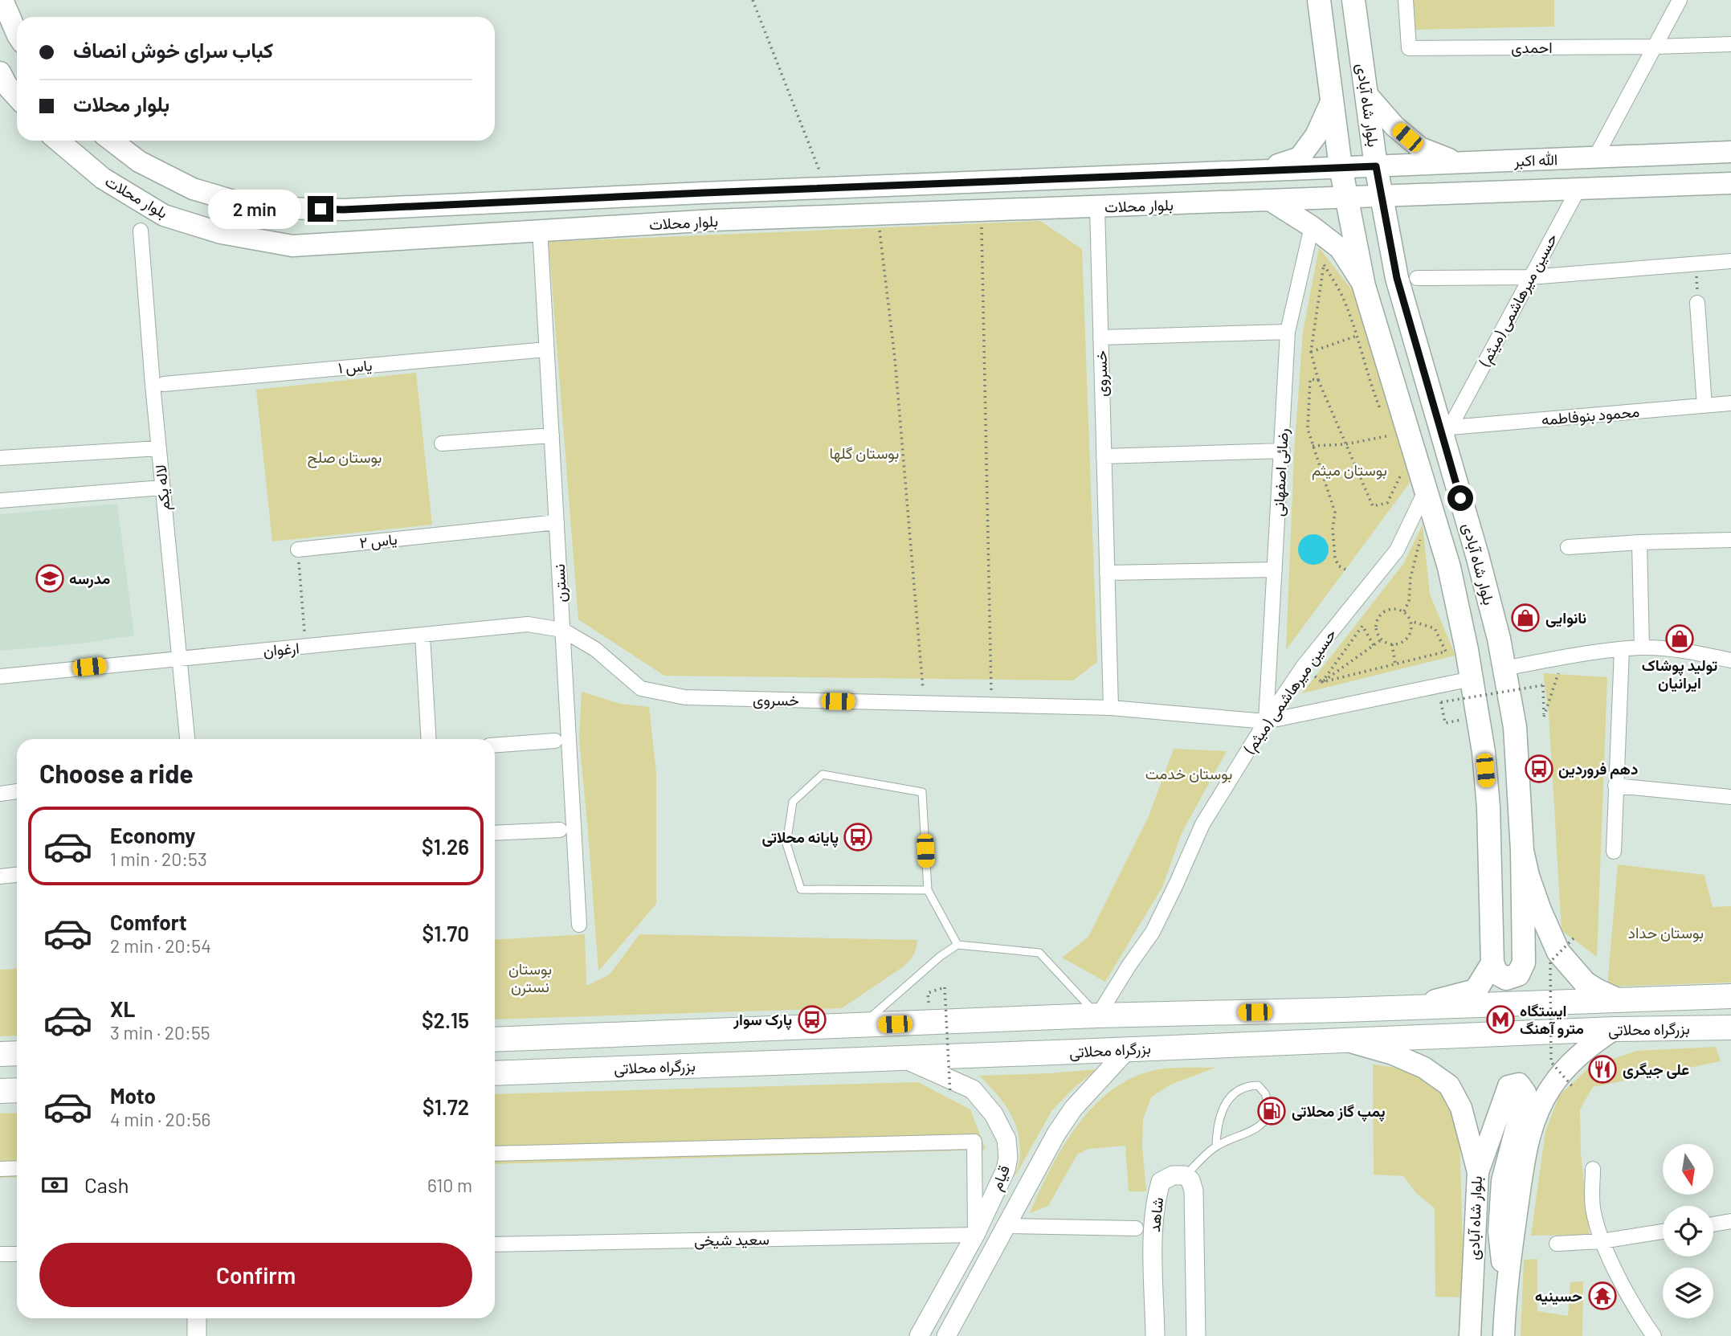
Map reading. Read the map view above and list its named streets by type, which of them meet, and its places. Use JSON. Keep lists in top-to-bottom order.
{
  "streets": {
    "highway": ["بزرگراه محلاتی"],
    "main road": ["بلوار شاه آبادی", "الله اکبر", "بلوار محلات"],
    "street": [
      "احمدی",
      "حسین میرهاشمی (میثم)",
      "یاس ۱",
      "خسروی",
      "محمود بنوفاطمه",
      "رضائی اصفهانی",
      "لاله یکم",
      "یاس ۲",
      "نسترن",
      "ارغوان",
      "قیام",
      "شاهد",
      "سعید شیخی"
    ]
  },
  "crossings": [
    ["بلوار شاه آبادی", "الله اکبر"],
    ["بلوار شاه آبادی", "بلوار محلات"],
    ["بلوار شاه آبادی", "حسین میرهاشمی (میثم)"],
    ["بلوار شاه آبادی", "خسروی"],
    ["بلوار شاه آبادی", "محمود بنوفاطمه"],
    ["بلوار شاه آبادی", "بزرگراه محلاتی"],
    ["الله اکبر", "بلوار محلات"],
    ["الله اکبر", "حسین میرهاشمی (میثم)"],
    ["بلوار محلات", "خسروی"],
    ["حسین میرهاشمی (میثم)", "خسروی"],
    ["حسین میرهاشمی (میثم)", "محمود بنوفاطمه"],
    ["حسین میرهاشمی (میثم)", "رضائی اصفهانی"],
    ["حسین میرهاشمی (میثم)", "بزرگراه محلاتی"],
    ["یاس ۱", "نسترن"],
    ["خسروی", "رضائی اصفهانی"],
    ["خسروی", "نسترن"],
    ["خسروی", "ارغوان"],
    ["لاله یکم", "ارغوان"],
    ["یاس ۲", "نسترن"],
    ["نسترن", "ارغوان"],
    ["بزرگراه محلاتی", "قیام"],
    ["قیام", "سعید شیخی"]
  ],
  "parks": [
    "بوستان گلها",
    "بوستان صلح",
    "بوستان میثم",
    "بوستان خدمت",
    "بوستان حداد",
    "بوستان نسترن"
  ],
  "places": {
    "school or university": ["مدرسه"],
    "shop": ["نانوایی", "تولید پوشاک ایرانیان"],
    "bus stop": ["دهم فروردین", "پایانه محلاتی", "پارک سوار"],
    "metro station": ["ایستگاه مترو آهنگ"],
    "restaurant": ["علی جیگری"],
    "fuel station": ["پمپ گاز محلاتی"],
    "temple": ["حسینیه"]
  },
  "north": "bottom",
  "page": {
    "banner": ["کباب سرای خوش انصاف", "بلوار محلات"],
    "bubble": "2 min",
    "heading": "Choose a ride",
    "list": [
      {
        "name": "Economy",
        "note": "1 min · 20:53",
        "value": "$1.26"
      },
      {
        "name": "Comfort",
        "note": "2 min · 20:54",
        "value": "$1.70"
      },
      {
        "name": "XL",
        "note": "3 min · 20:55",
        "value": "$2.15"
      },
      {
        "name": "Moto",
        "note": "4 min · 20:56",
        "value": "$1.72"
      }
    ],
    "pay": ["Cash", "610 m"],
    "buttons": "Confirm"
  }
}
